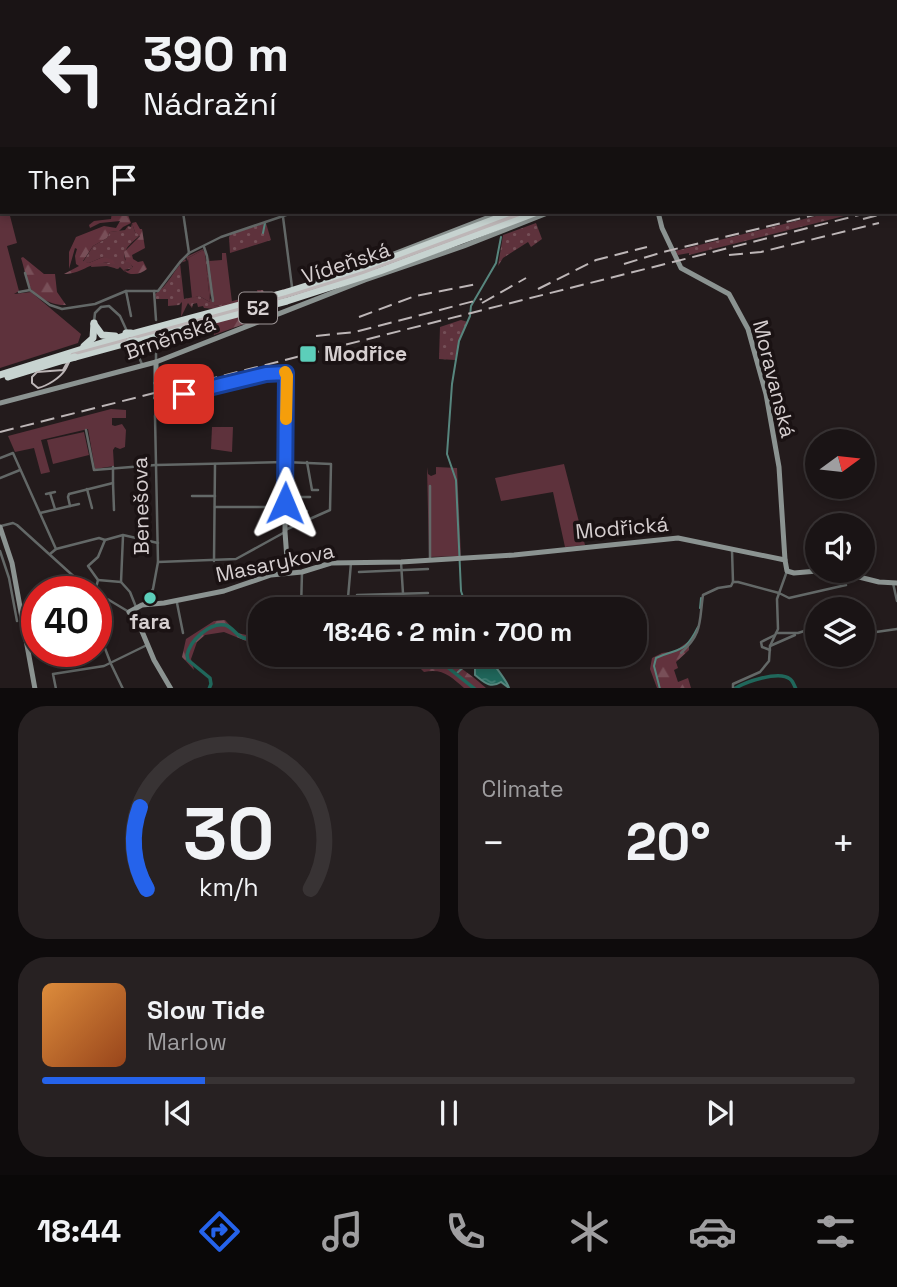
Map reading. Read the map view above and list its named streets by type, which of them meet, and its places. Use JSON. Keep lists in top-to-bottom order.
{
  "streets": {
    "highway": ["Vídeňská", "52"],
    "street": [
      "Brněnská",
      "Moravanská",
      "Benešova",
      "Modřická",
      "Masarykova"
    ]
  },
  "crossings": [
    ["Brněnská", "Benešova"],
    ["Moravanská", "Modřická"],
    ["Benešova", "Masarykova"],
    ["Modřická", "Masarykova"]
  ],
  "places": {
    "transit": ["Modřice"],
    "other": ["fara"]
  },
  "north": "right",
  "page": {
    "turn": ["390 m", "Nádražní"],
    "then": "Then",
    "limit": "40",
    "trip": "18:46 · 2 min · 700 m",
    "tile": "Climate",
    "heat": ["−", "20°", "+"],
    "song": ["Slow Tide", "Marlow"],
    "tabs": "18:44",
    "gauge": ["30", "km/h"]
  }
}
